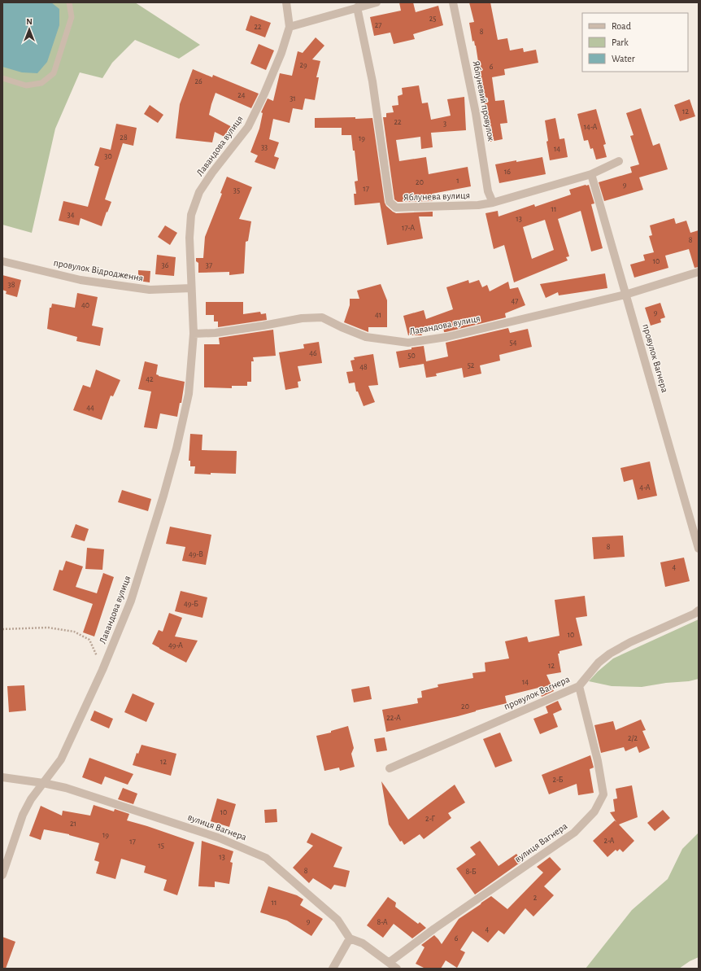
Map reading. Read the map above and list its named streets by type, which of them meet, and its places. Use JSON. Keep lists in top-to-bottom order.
{
  "streets": {
    "street": [
      "Яблуневий провулок",
      "Лавандова вулиця",
      "Яблунева вулиця",
      "провулок Відродження",
      "провулок Вагнера",
      "вулиця Вагнера"
    ]
  },
  "crossings": [
    ["Яблуневий провулок", "Яблунева вулиця"],
    ["Лавандова вулиця", "провулок Відродження"],
    ["Лавандова вулиця", "провулок Вагнера"],
    ["Лавандова вулиця", "вулиця Вагнера"],
    ["Яблунева вулиця", "провулок Вагнера"],
    ["провулок Вагнера", "вулиця Вагнера"]
  ],
  "house_numbers": [
    "25",
    "27",
    "22",
    "8",
    "29",
    "6",
    "26",
    "24",
    "31",
    "12",
    "22",
    "3",
    "14-А",
    "28",
    "19",
    "33",
    "14",
    "30",
    "16",
    "1",
    "20",
    "9",
    "17",
    "35",
    "11",
    "34",
    "13",
    "17-А",
    "8",
    "10",
    "36",
    "37",
    "38",
    "47",
    "40",
    "9",
    "41",
    "54",
    "46",
    "50",
    "52",
    "48",
    "42",
    "44",
    "4-А",
    "8",
    "49-В",
    "4",
    "49-Б",
    "10",
    "49-А",
    "12",
    "14",
    "20",
    "22-А",
    "2/2",
    "12",
    "2-Б",
    "10",
    "2-Г",
    "21",
    "19",
    "2-А",
    "17",
    "15",
    "13",
    "8",
    "8-Б",
    "2",
    "11",
    "9",
    "8-А",
    "4",
    "6"
  ],
  "legend": ["Road", "Park", "Water"],
  "north": "top"
}
